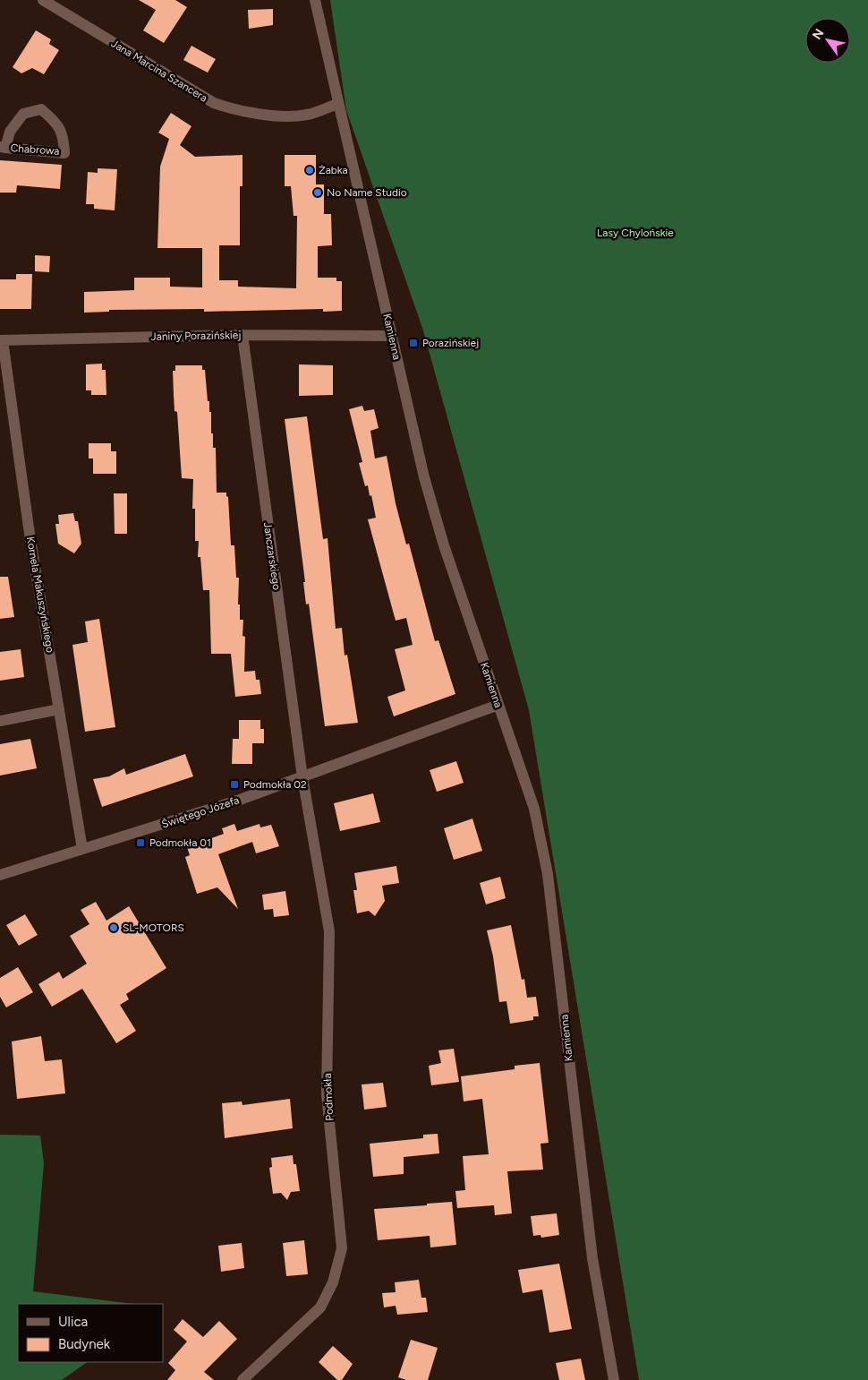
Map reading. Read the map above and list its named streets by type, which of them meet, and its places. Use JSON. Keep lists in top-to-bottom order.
{
  "streets": {
    "street": [
      "Jana Marcina Szancera",
      "Chabrowa",
      "Janiny Porazińskiej",
      "Kamienna",
      "Janczarskiego",
      "Kornela Makuszyńskiego",
      "Świętego Józefa",
      "Podmokła"
    ]
  },
  "crossings": [
    ["Jana Marcina Szancera", "Kamienna"],
    ["Janiny Porazińskiej", "Kamienna"],
    ["Janiny Porazińskiej", "Janczarskiego"],
    ["Janiny Porazińskiej", "Kornela Makuszyńskiego"],
    ["Kamienna", "Świętego Józefa"],
    ["Janczarskiego", "Świętego Józefa"],
    ["Janczarskiego", "Podmokła"],
    ["Kornela Makuszyńskiego", "Świętego Józefa"],
    ["Świętego Józefa", "Podmokła"]
  ],
  "parks": ["Lasy Chylońskie"],
  "places": {
    "other": ["Żabka", "No Name Studio", "SL-MOTORS"],
    "transit": ["Porazińskiej", "Podmokła 02", "Podmokła 01"]
  },
  "legend": ["Ulica", "Budynek"],
  "north": "top left"
}
